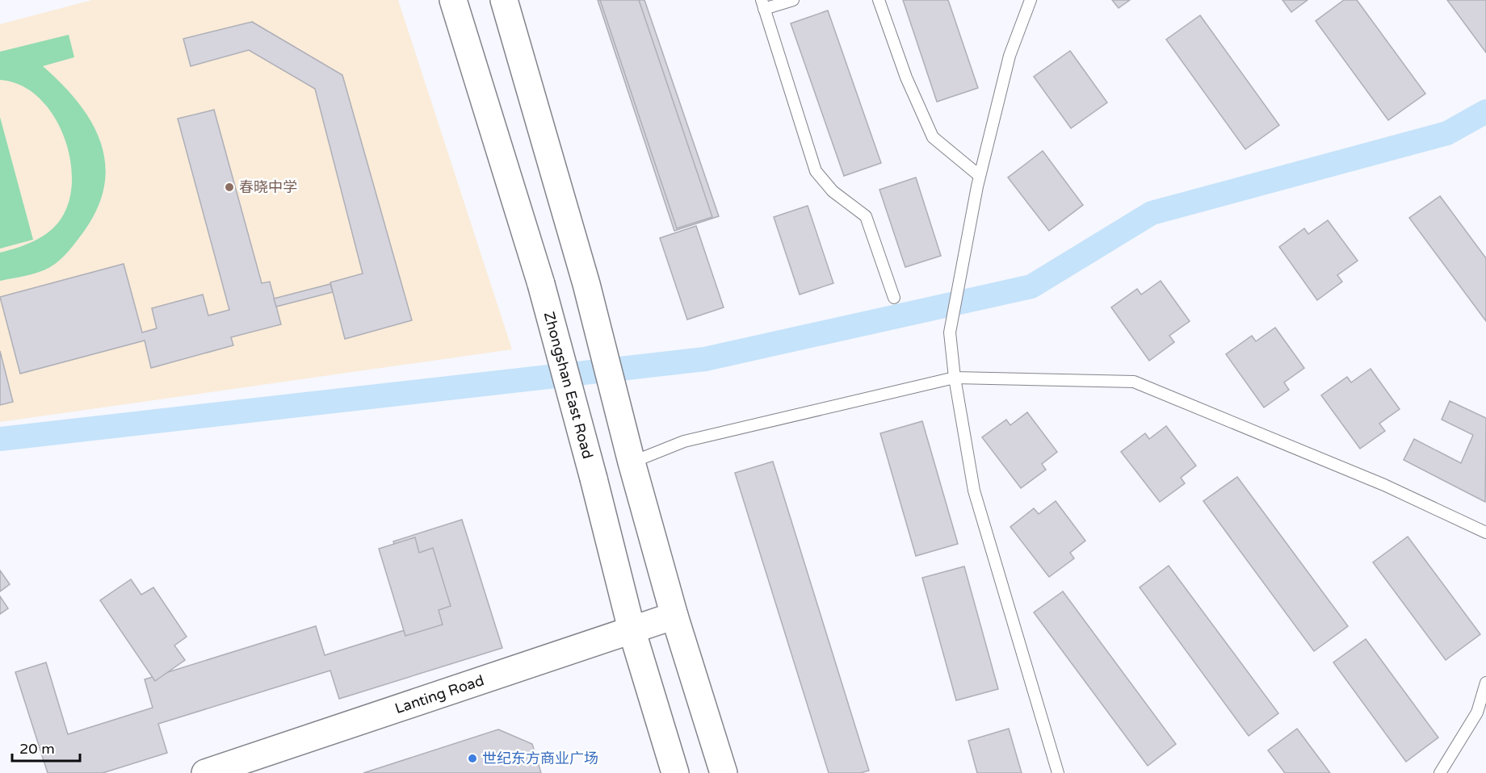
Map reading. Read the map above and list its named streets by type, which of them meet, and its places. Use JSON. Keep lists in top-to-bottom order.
{
  "streets": {
    "main road": ["Zhongshan East Road", "Lanting Road"]
  },
  "crossings": [
    ["Zhongshan East Road", "Lanting Road"]
  ],
  "places": ["春晓中学", "世纪东方商业广场"],
  "scale_bar": "20 m"
}
